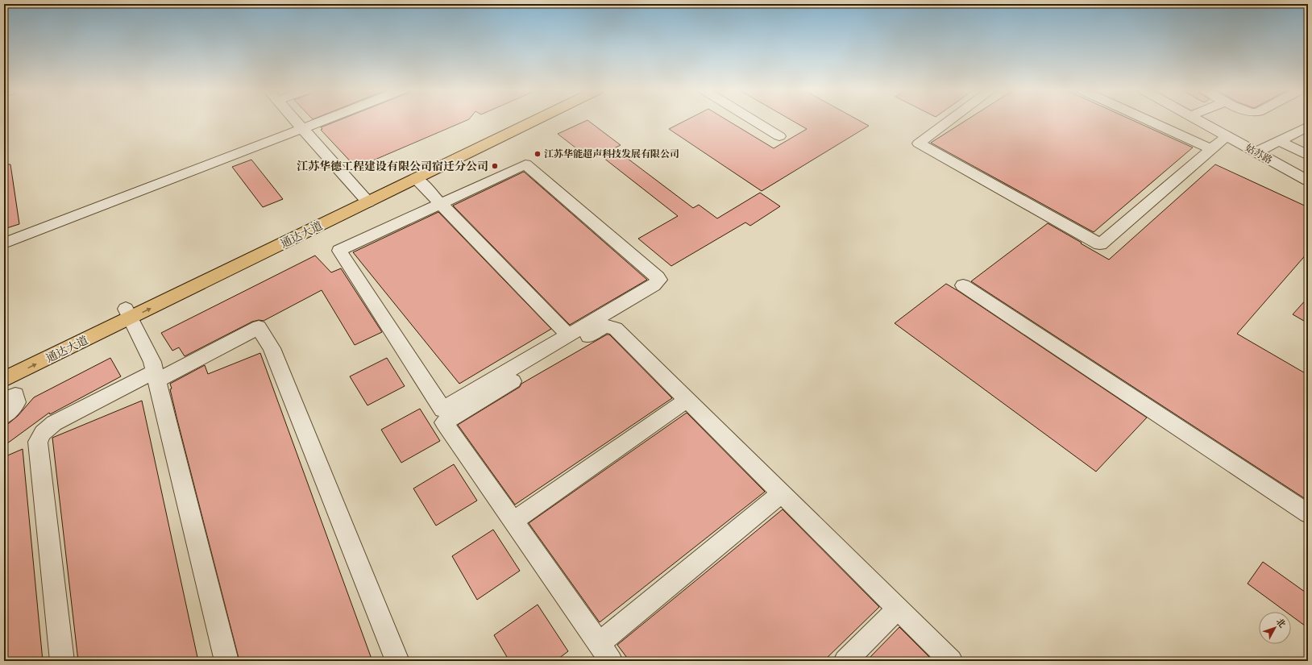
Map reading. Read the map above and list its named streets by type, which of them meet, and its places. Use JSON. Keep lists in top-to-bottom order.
{
  "streets": {
    "main road": ["通达大道"],
    "street": ["姑苏路"]
  },
  "places": ["江苏华能超声科技发展有限公司", "江苏华德工程建设有限公司宿迁分公司"],
  "north": "top right"
}
